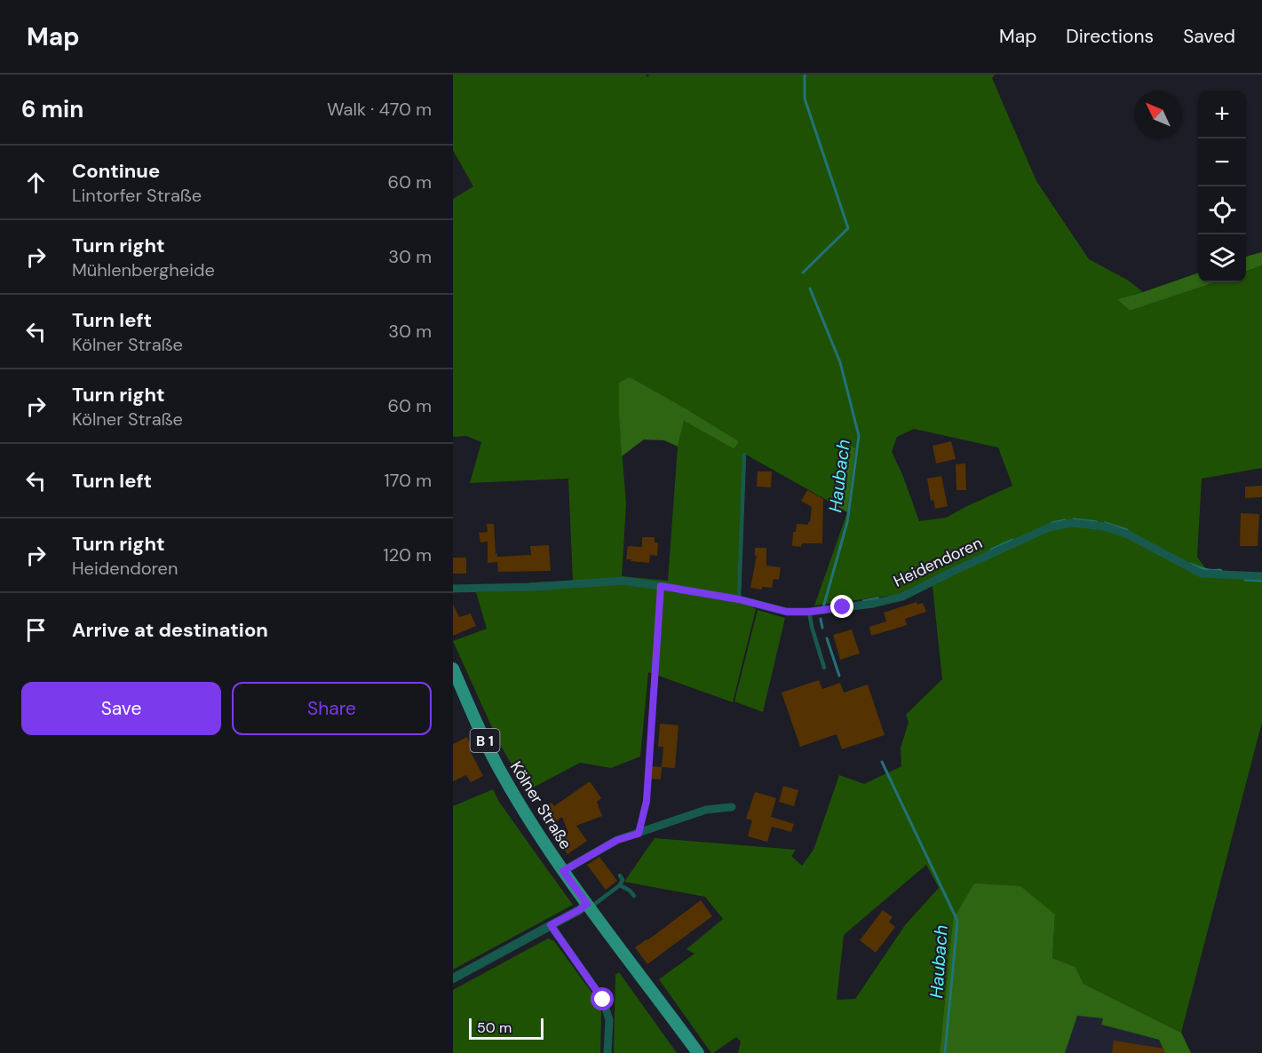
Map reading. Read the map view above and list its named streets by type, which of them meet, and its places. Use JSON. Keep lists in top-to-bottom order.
{
  "streets": {
    "main road": ["B 1", "Kölner Straße"],
    "street": ["Heidendoren"]
  },
  "water": ["Haubach"],
  "scale_bar": "50 m",
  "north": "top left",
  "page": {
    "header": "Map",
    "nav": ["Map", "Directions", "Saved"],
    "heading": ["6 min", "Walk · 470 m"],
    "map_buttons": ["+", "−"],
    "list": [
      ["Continue", "Lintorfer Straße", "60 m"],
      ["Turn right", "Mühlenbergheide", "30 m"],
      ["Turn left", "Kölner Straße", "30 m"],
      ["Turn right", "Kölner Straße", "60 m"],
      ["Turn left", "170 m"],
      ["Turn right", "Heidendoren", "120 m"],
      "Arrive at destination"
    ],
    "buttons": ["Save", "Share"],
    "scale": "50 m"
  }
}
